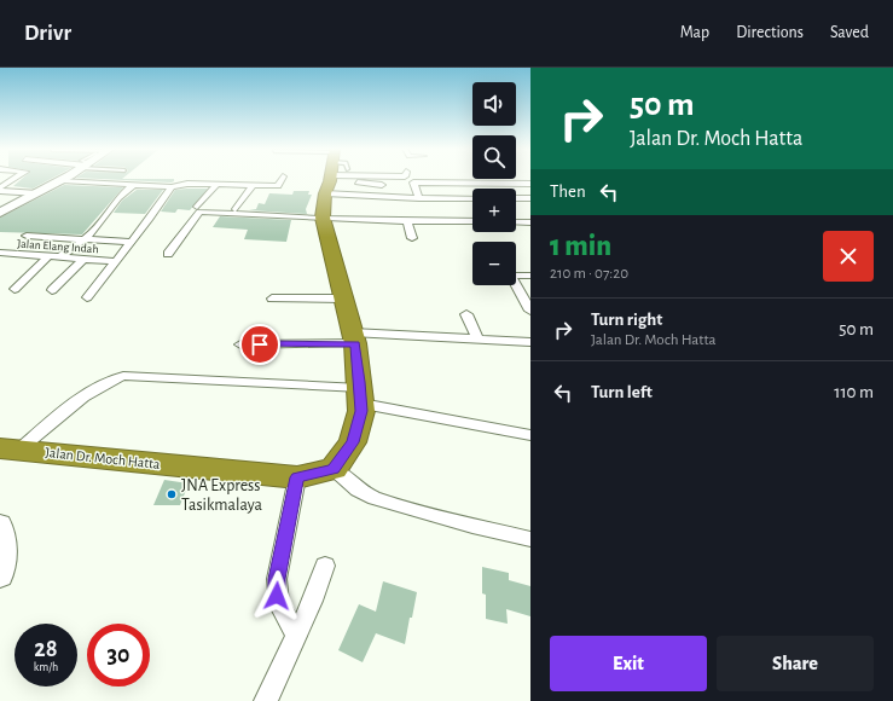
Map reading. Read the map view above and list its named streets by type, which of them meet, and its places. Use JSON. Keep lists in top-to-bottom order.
{
  "streets": {
    "highway": ["Jalan Dr. Moch Hatta"],
    "street": ["Jalan Elang Indah"]
  },
  "places": ["JNA Express Tasikmalaya"],
  "page": {
    "header": "Drivr",
    "nav": ["Map", "Directions", "Saved"],
    "turn": ["50 m", "Jalan Dr. Moch Hatta"],
    "map_buttons": ["+", "−"],
    "then": "Then",
    "heading": ["1 min", "210 m · 07:20"],
    "list": [
      {
        "name": "Turn right",
        "note": "Jalan Dr. Moch Hatta",
        "value": "50 m"
      },
      {
        "name": "Turn left",
        "value": "110 m"
      }
    ],
    "speed": "28 km/h",
    "limit": "30",
    "buttons": ["Exit", "Share"]
  }
}
